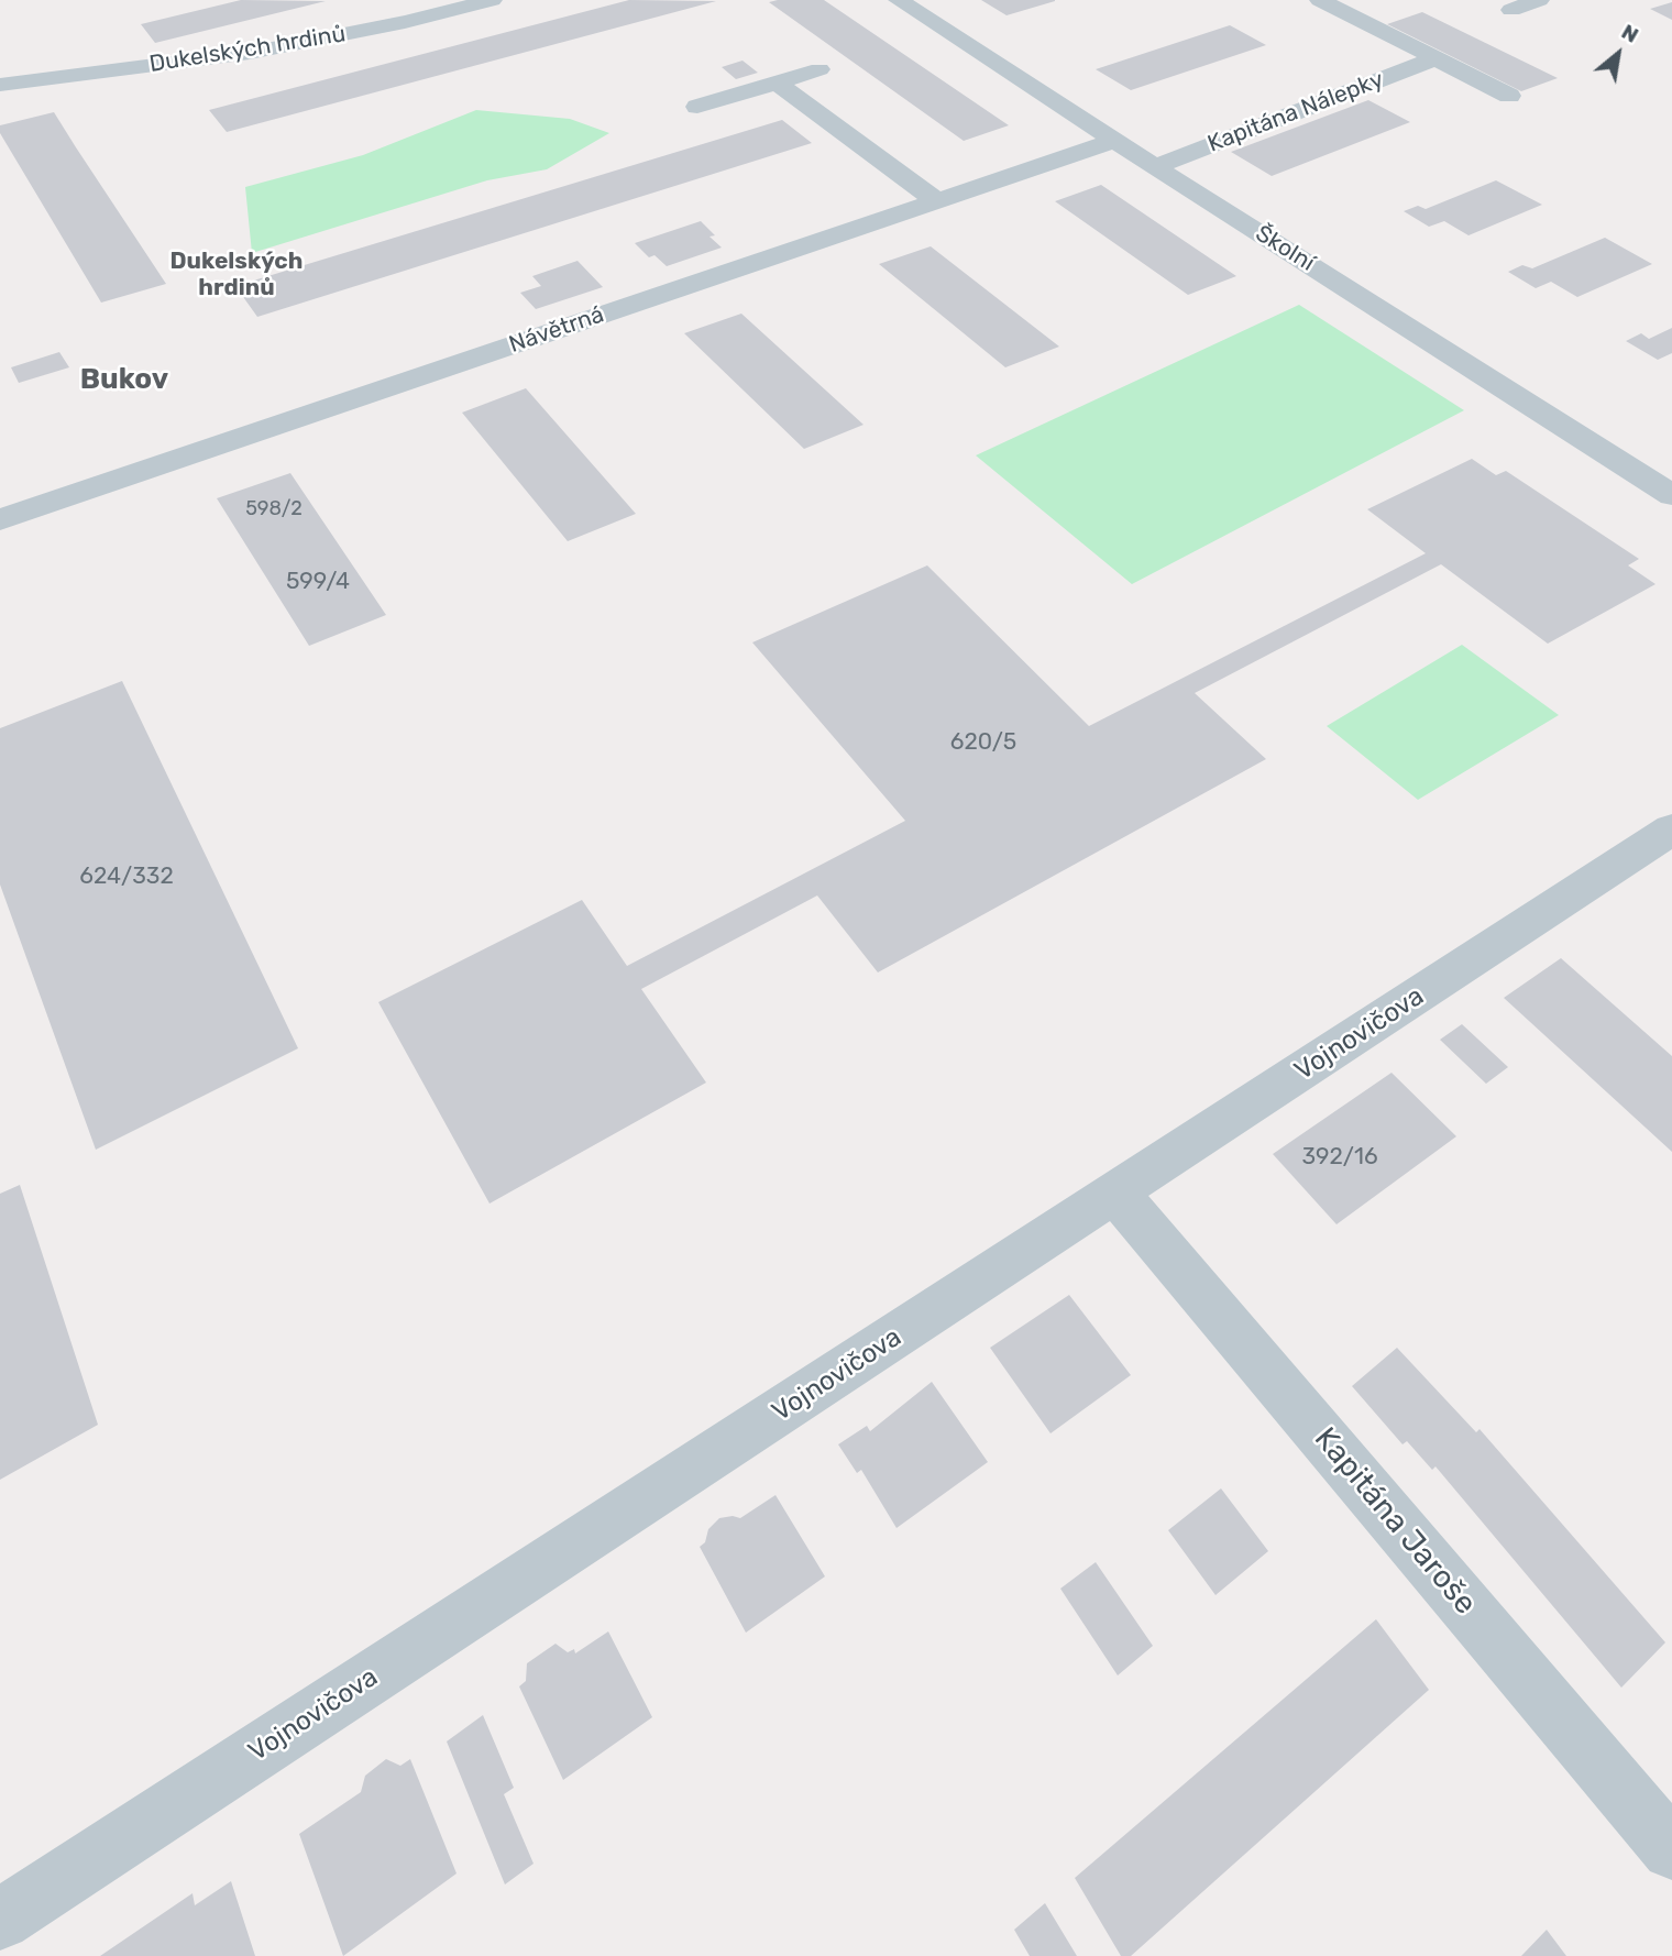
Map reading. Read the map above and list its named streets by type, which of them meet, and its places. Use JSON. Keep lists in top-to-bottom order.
{
  "streets": {
    "street": [
      "Dukelských hrdinů",
      "Kapitána Nálepky",
      "Školní",
      "Návětrná",
      "Vojnovičova",
      "Kapitána Jaroše"
    ]
  },
  "crossings": [
    ["Kapitána Nálepky", "Školní"],
    ["Školní", "Návětrná"],
    ["Vojnovičova", "Kapitána Jaroše"]
  ],
  "districts": ["Dukelských hrdinů", "Bukov"],
  "house_numbers": [
    "598/2",
    "599/4",
    "620/5",
    "624/332",
    "392/16"
  ],
  "north": "top right"
}
